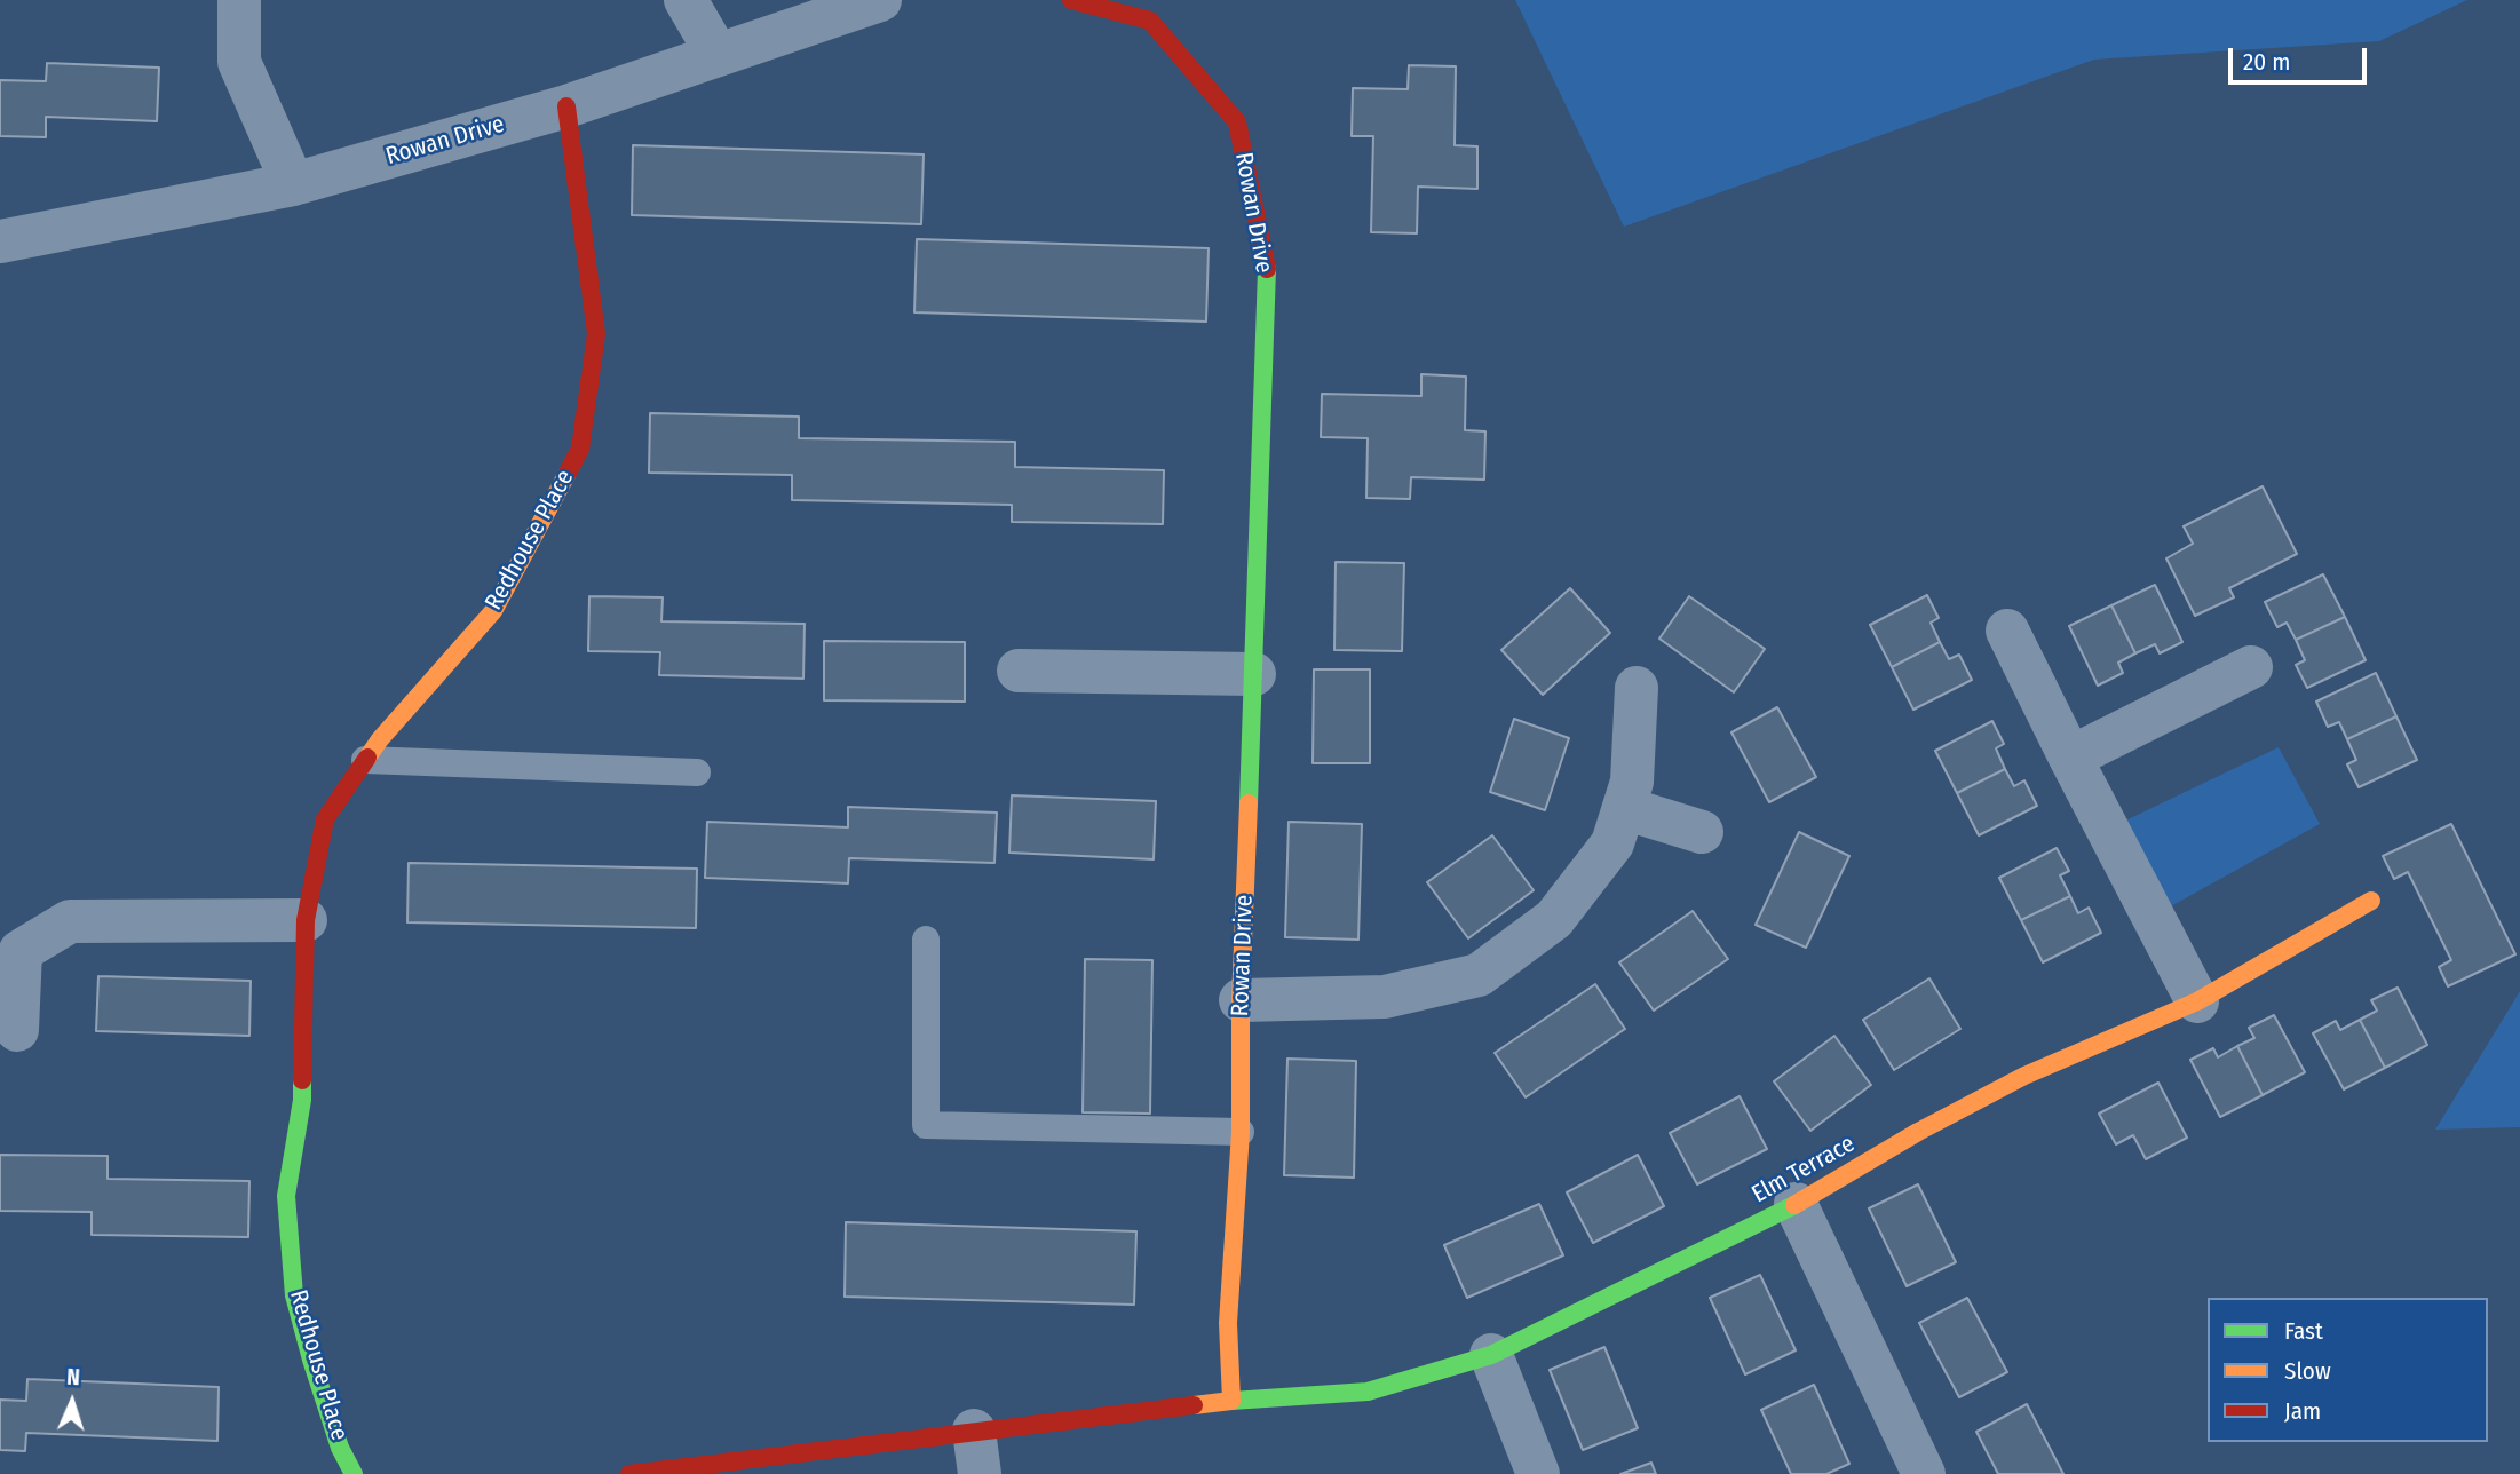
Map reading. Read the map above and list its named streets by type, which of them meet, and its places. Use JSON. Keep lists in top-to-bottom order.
{
  "streets": {
    "street": ["Rowan Drive", "Redhouse Place", "Elm Terrace"]
  },
  "crossings": [
    ["Rowan Drive", "Redhouse Place"],
    ["Rowan Drive", "Elm Terrace"]
  ],
  "legend": ["Fast", "Slow", "Jam"],
  "scale_bar": "20 m",
  "north": "top"
}
